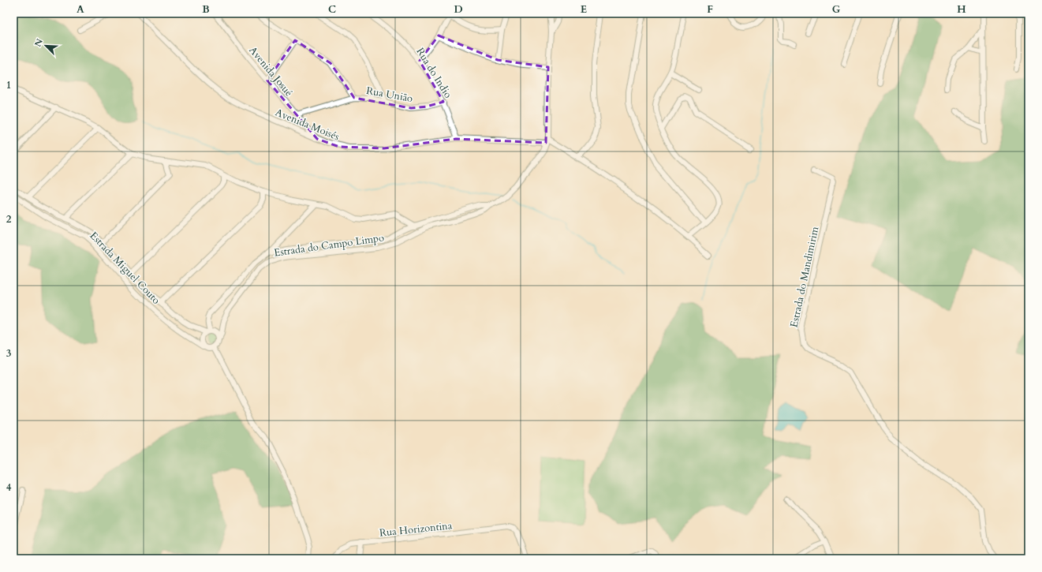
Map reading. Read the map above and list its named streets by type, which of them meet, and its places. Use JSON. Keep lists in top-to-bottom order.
{
  "streets": {
    "street": [
      "Avenida Josué",
      "Rua do Indio",
      "Rua União",
      "Avenida Moisés",
      "Estrada do Campo Limpo",
      "Estrada Miguel Couto",
      "Estrada do Mandimirim",
      "Rua Horizontina"
    ]
  },
  "crossings": [
    ["Avenida Josué", "Rua União"],
    ["Avenida Josué", "Avenida Moisés"],
    ["Rua do Indio", "Rua União"],
    ["Rua do Indio", "Avenida Moisés"],
    ["Avenida Moisés", "Estrada do Campo Limpo"],
    ["Estrada do Campo Limpo", "Estrada Miguel Couto"]
  ],
  "north": "top left",
  "grid": {
    "columns": [
      "A",
      "B",
      "C",
      "D",
      "E",
      "F",
      "G",
      "H"
    ],
    "rows": [
      "1",
      "2",
      "3",
      "4"
    ]
  }
}
